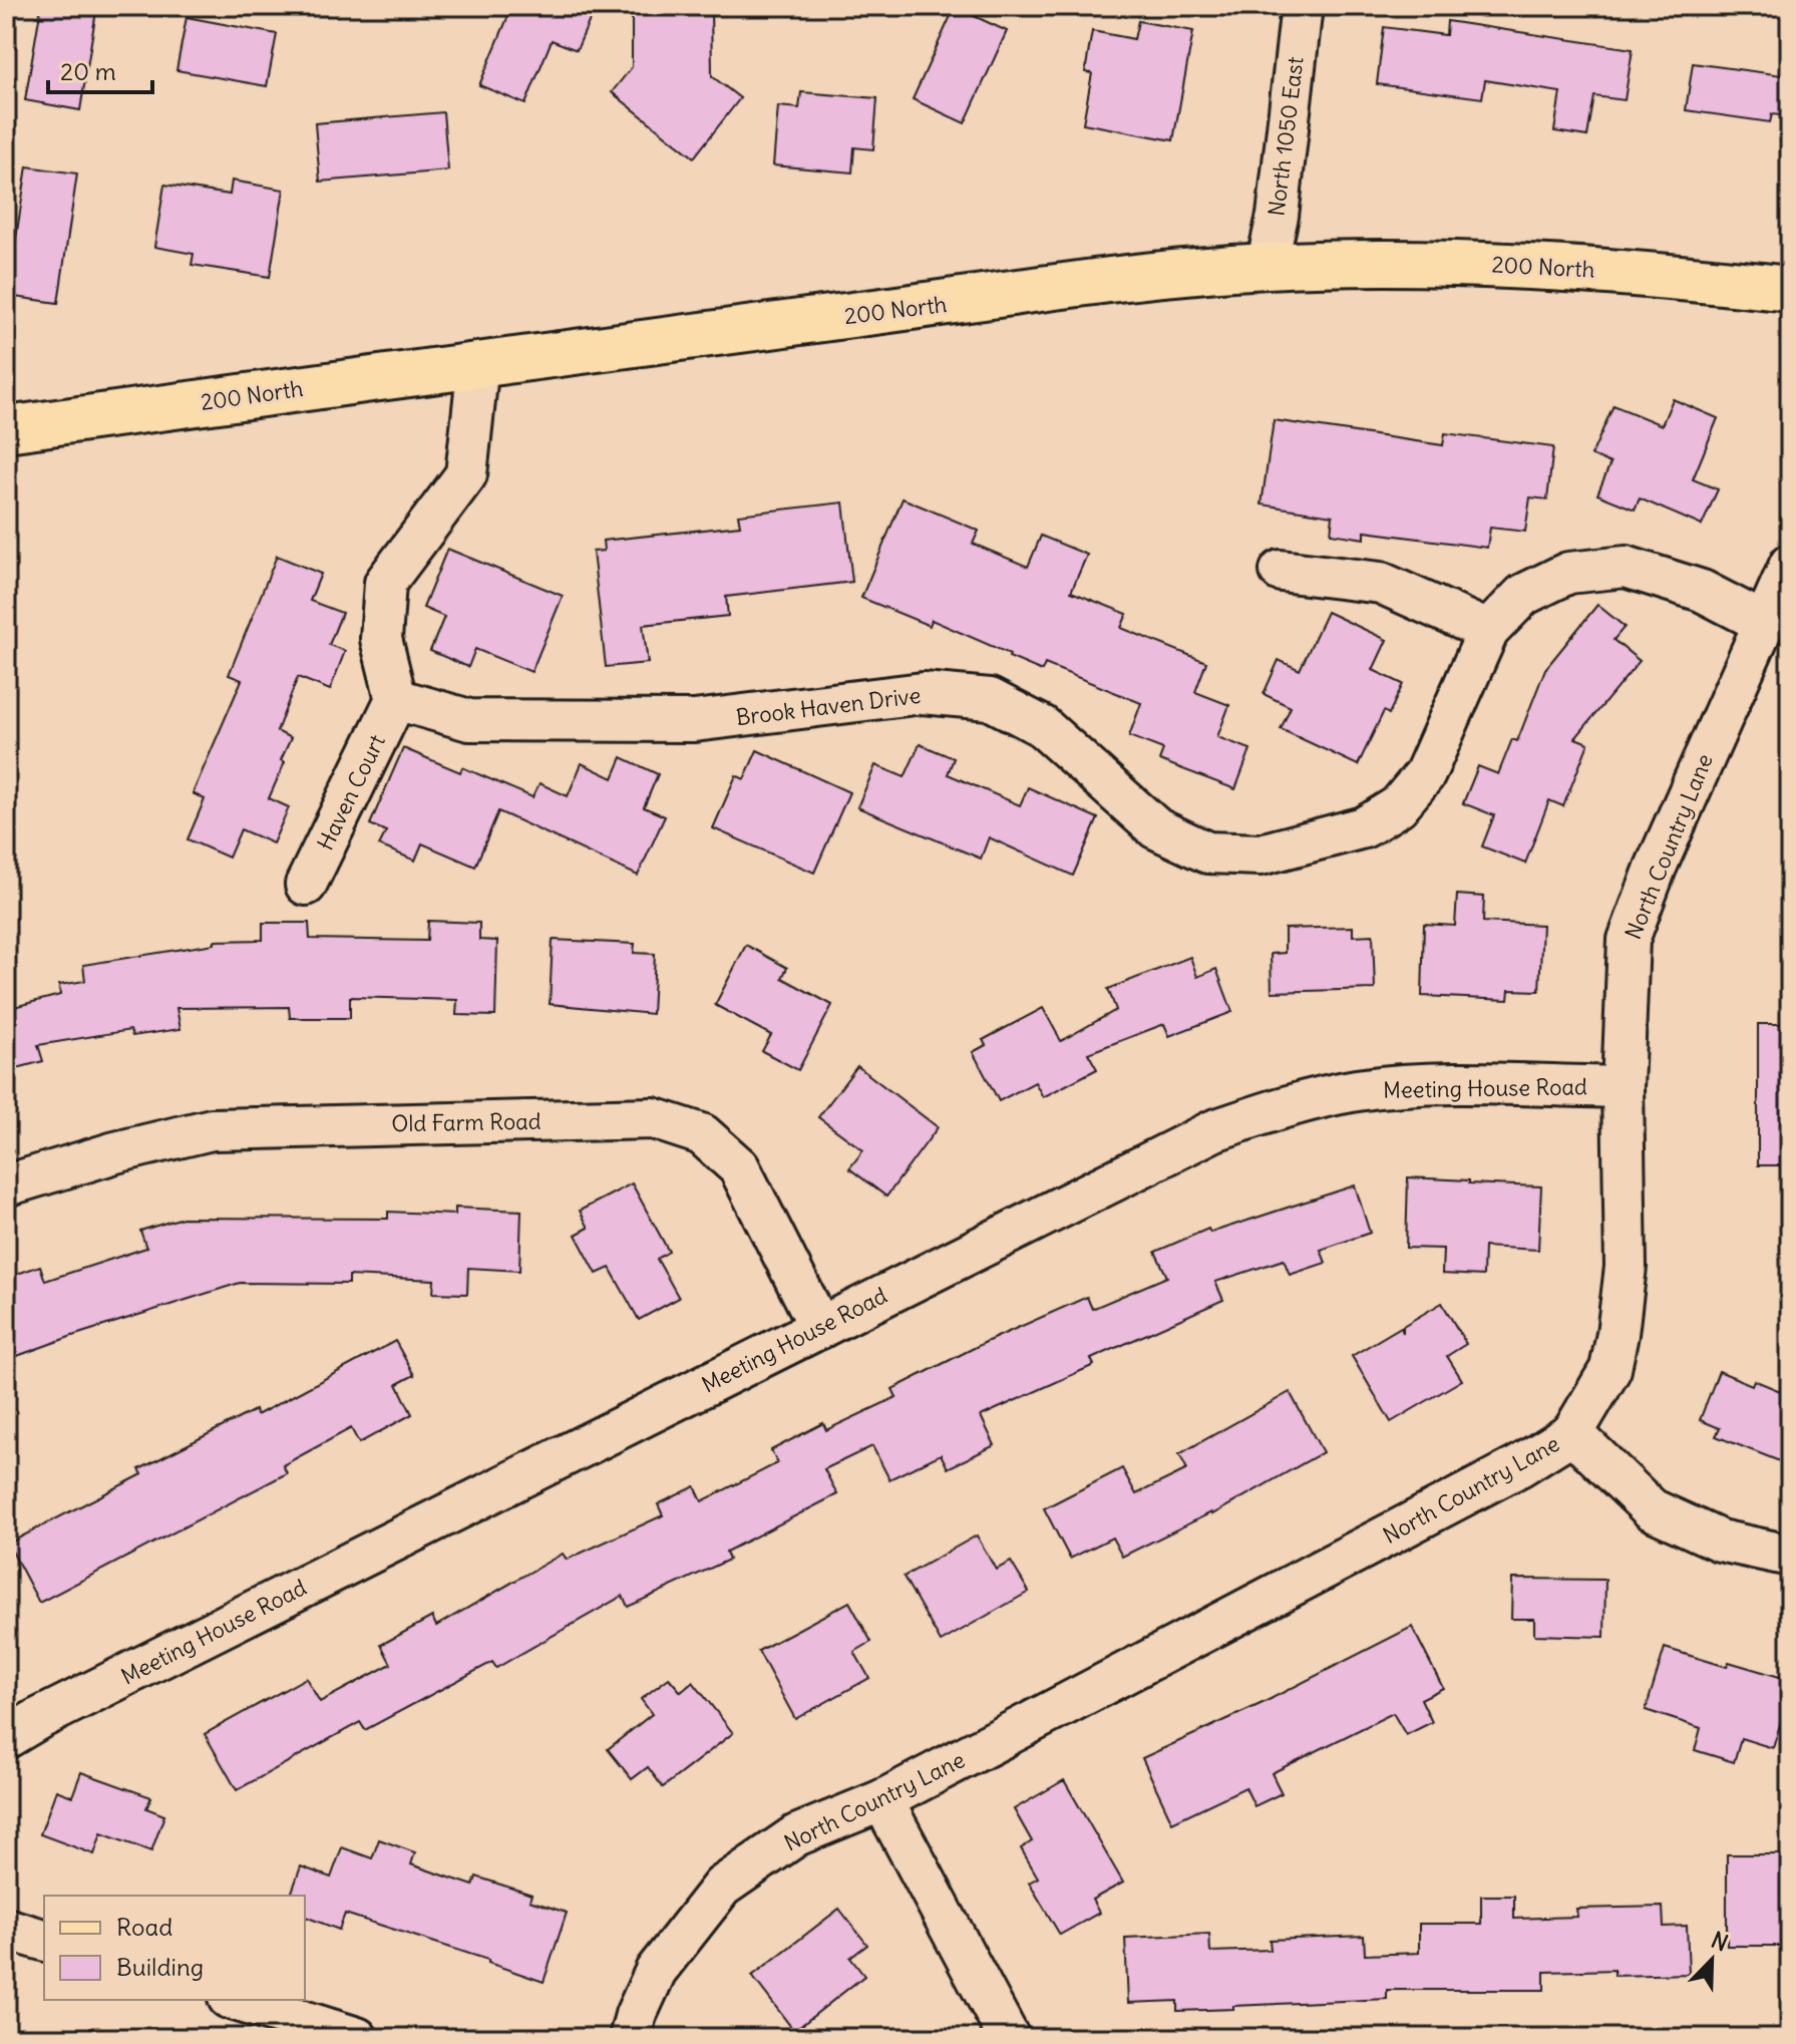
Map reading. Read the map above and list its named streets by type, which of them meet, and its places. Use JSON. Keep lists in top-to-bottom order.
{
  "streets": {
    "main road": ["200 North"],
    "street": [
      "North 1050 East",
      "Brook Haven Drive",
      "Haven Court",
      "North Country Lane",
      "Meeting House Road",
      "Old Farm Road"
    ]
  },
  "crossings": [
    ["North 1050 East", "200 North"],
    ["Brook Haven Drive", "Haven Court"],
    ["Brook Haven Drive", "North Country Lane"],
    ["North Country Lane", "Meeting House Road"],
    ["Meeting House Road", "Old Farm Road"]
  ],
  "legend": ["Road", "Building"],
  "scale_bar": "20 m",
  "north": "top right"
}
